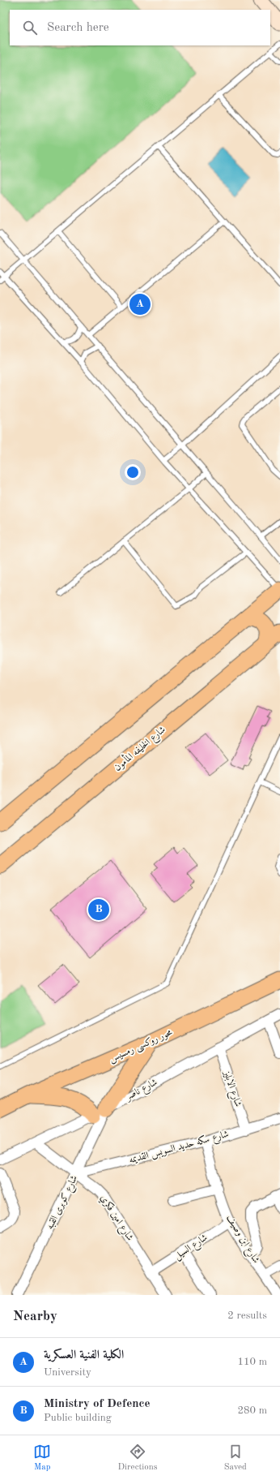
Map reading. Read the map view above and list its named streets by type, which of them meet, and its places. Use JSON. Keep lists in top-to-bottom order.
{
  "streets": {
    "main road": ["شارع الخليفه المأمون", "محور روكسى رمسيس"],
    "street": [
      "شارع الابليز",
      "شارع ناصر",
      "شارع سكه حديد السويس القديمه",
      "شارع كوبرى القبه",
      "شارع امين فكري",
      "شارع ابن وصيف",
      "شارع السيل"
    ]
  },
  "crossings": [
    ["شارع الابليز", "شارع ناصر"],
    ["شارع الابليز", "شارع سكه حديد السويس القديمه"],
    ["شارع ناصر", "شارع كوبرى القبه"],
    ["شارع ناصر", "شارع امين فكري"],
    ["شارع سكه حديد السويس القديمه", "شارع كوبرى القبه"],
    ["شارع سكه حديد السويس القديمه", "شارع امين فكري"],
    ["شارع سكه حديد السويس القديمه", "شارع ابن وصيف"],
    ["شارع كوبرى القبه", "شارع امين فكري"],
    ["شارع امين فكري", "شارع السيل"],
    ["شارع ابن وصيف", "شارع السيل"]
  ],
  "page": {
    "search": "Search here",
    "pins": ["A", "B"],
    "heading": ["Nearby", "2 results"],
    "list": [
      {
        "mark": "A",
        "name": "الكلية الفنية العسكرية",
        "note": "University",
        "value": "110 m"
      },
      {
        "mark": "B",
        "name": "Ministry of Defence",
        "note": "Public building",
        "value": "280 m"
      }
    ],
    "nav": ["Map", "Directions", "Saved"]
  }
}
